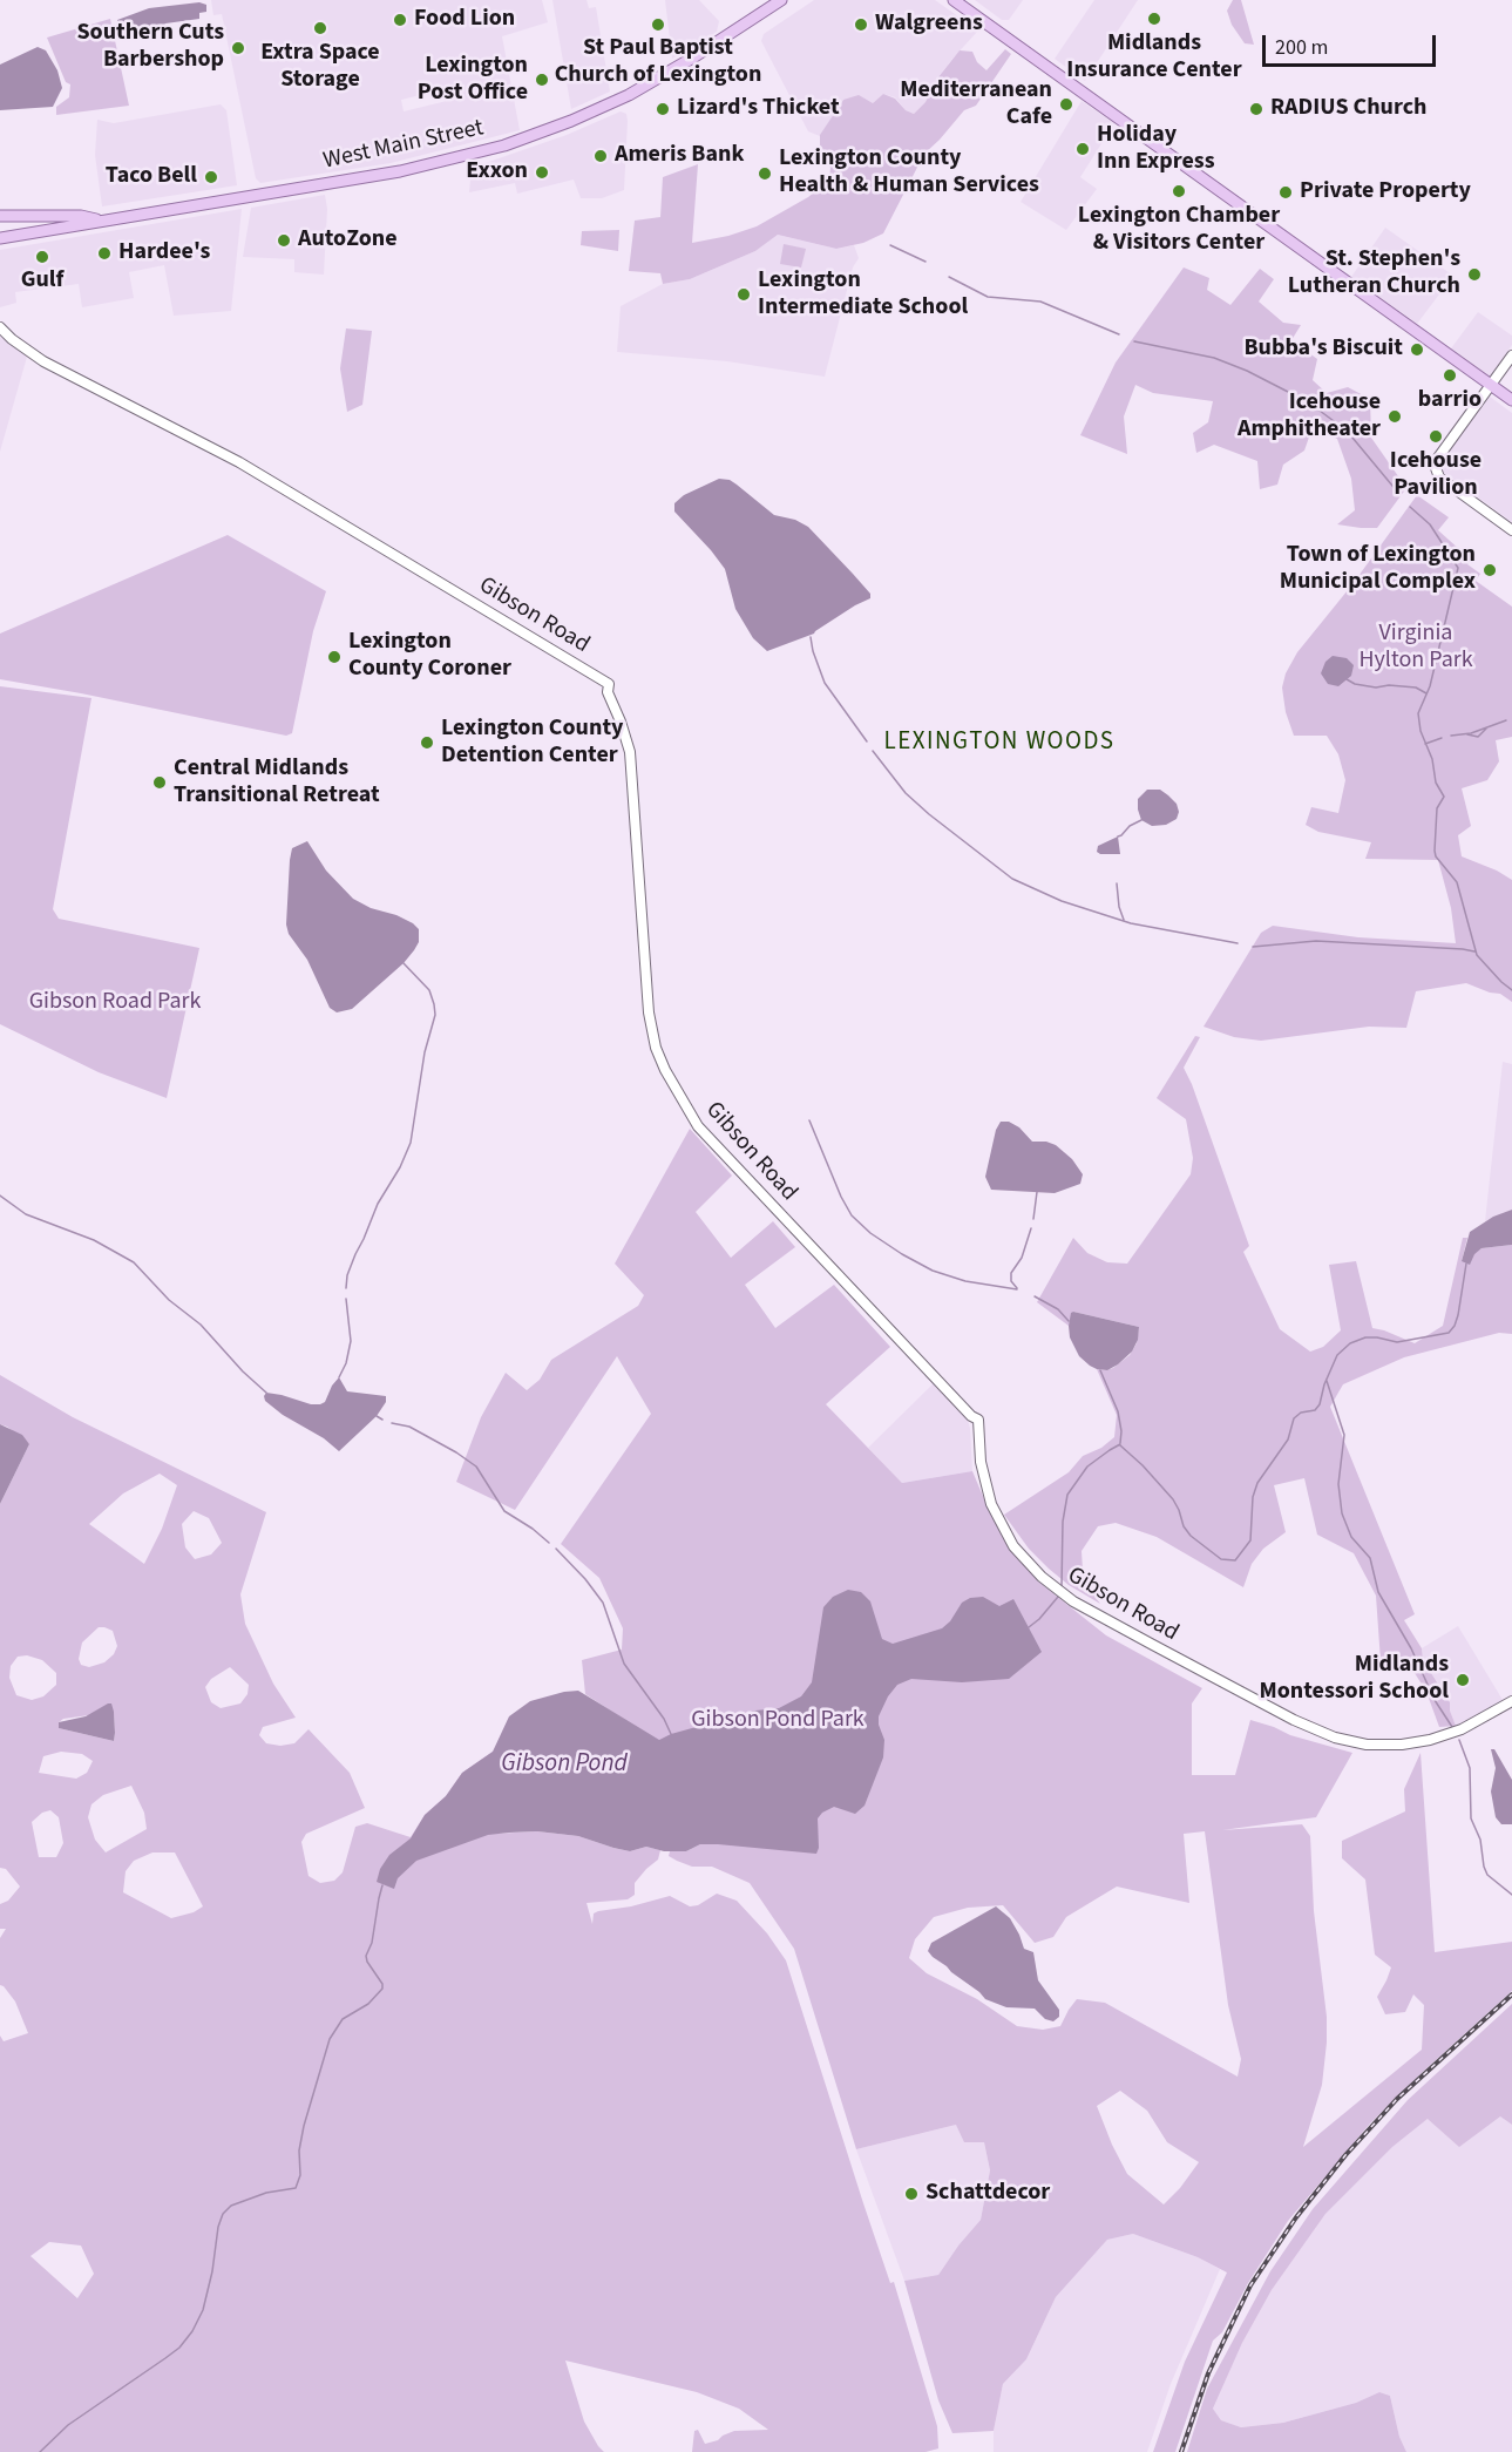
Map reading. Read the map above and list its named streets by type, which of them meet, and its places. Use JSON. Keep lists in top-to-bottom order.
{
  "streets": {
    "main road": ["West Main Street"],
    "street": ["Gibson Road"]
  },
  "districts": ["LEXINGTON WOODS"],
  "water": ["Gibson Pond"],
  "parks": ["Virginia Hylton Park", "Gibson Road Park", "Gibson Pond Park"],
  "places": [
    "Midlands Insurance Center",
    "Food Lion",
    "St Paul Baptist Church of Lexington",
    "Walgreens",
    "Extra Space Storage",
    "Southern Cuts Barbershop",
    "Lexington Post Office",
    "Mediterranean Cafe",
    "Lizard's Thicket",
    "RADIUS Church",
    "Holiday Inn Express",
    "Ameris Bank",
    "Exxon",
    "Lexington County Health & Human Services",
    "Taco Bell",
    "Lexington Chamber & Visitors Center",
    "Private Property",
    "AutoZone",
    "Hardee's",
    "Gulf",
    "St. Stephen's Lutheran Church",
    "Lexington Intermediate School",
    "Bubba's Biscuit",
    "barrio",
    "Icehouse Amphitheater",
    "Icehouse Pavilion",
    "Town of Lexington Municipal Complex",
    "Lexington County Coroner",
    "Lexington County Detention Center",
    "Central Midlands Transitional Retreat",
    "Midlands Montessori School",
    "Schattdecor"
  ],
  "scale_bar": "200 m"
}
